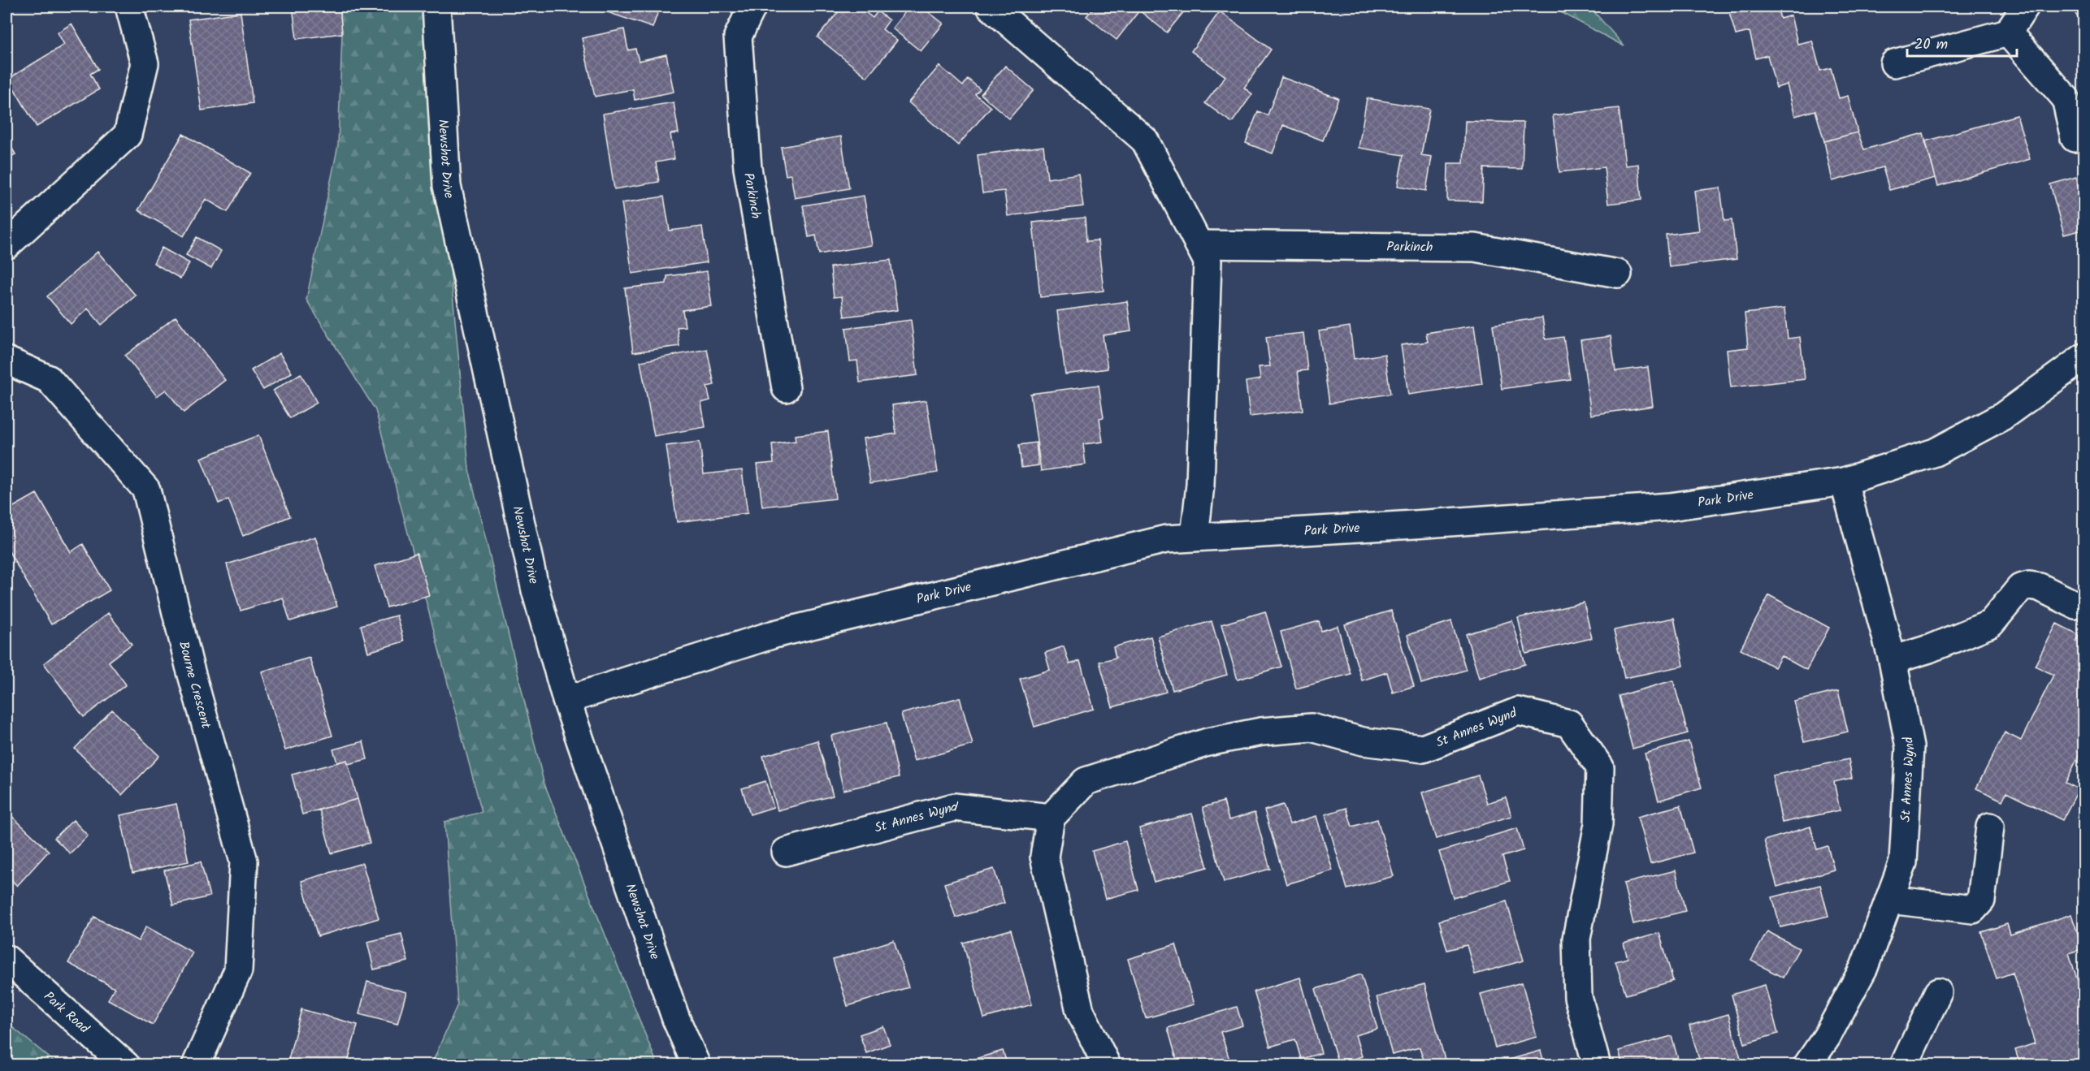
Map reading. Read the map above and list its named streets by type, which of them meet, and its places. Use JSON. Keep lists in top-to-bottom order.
{
  "streets": {
    "street": [
      "Newshot Drive",
      "Parkinch",
      "Park Drive",
      "Bourne Crescent",
      "St Annes Wynd",
      "Park Road"
    ]
  },
  "crossings": [
    ["Newshot Drive", "Park Drive"],
    ["Park Drive", "St Annes Wynd"]
  ],
  "scale_bar": "20 m"
}
